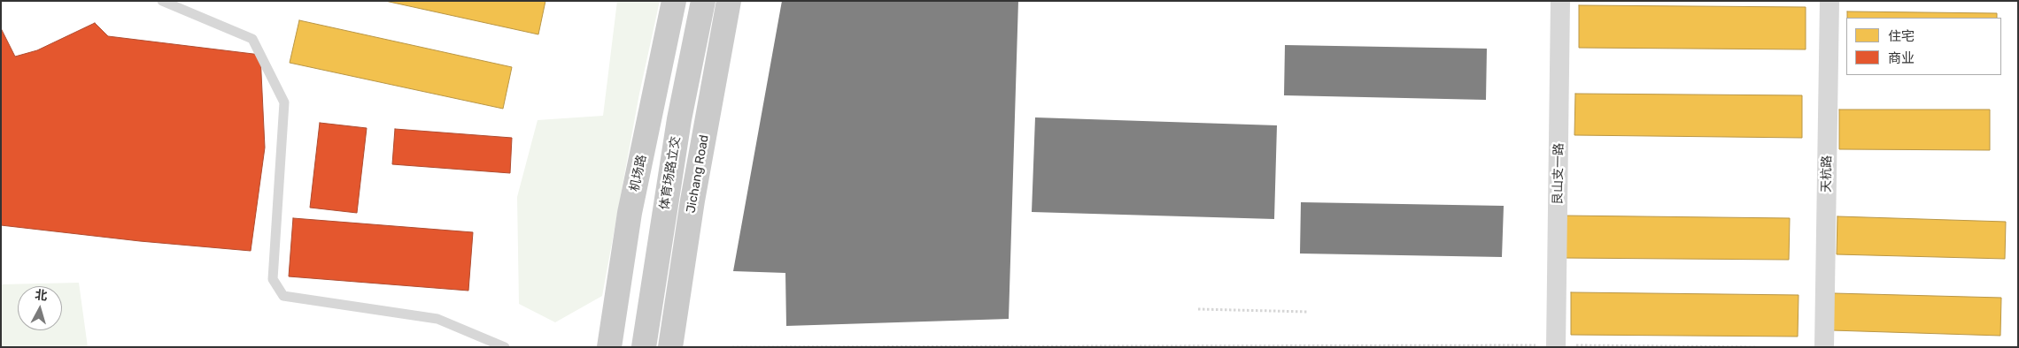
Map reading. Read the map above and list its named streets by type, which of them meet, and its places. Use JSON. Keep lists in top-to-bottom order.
{
  "streets": {
    "main road": ["机场路", "体育场路立交", "Jichang Road"],
    "street": ["艮山支一路", "天杭路"]
  },
  "legend": ["住宅", "商业"],
  "north": "top"
}
